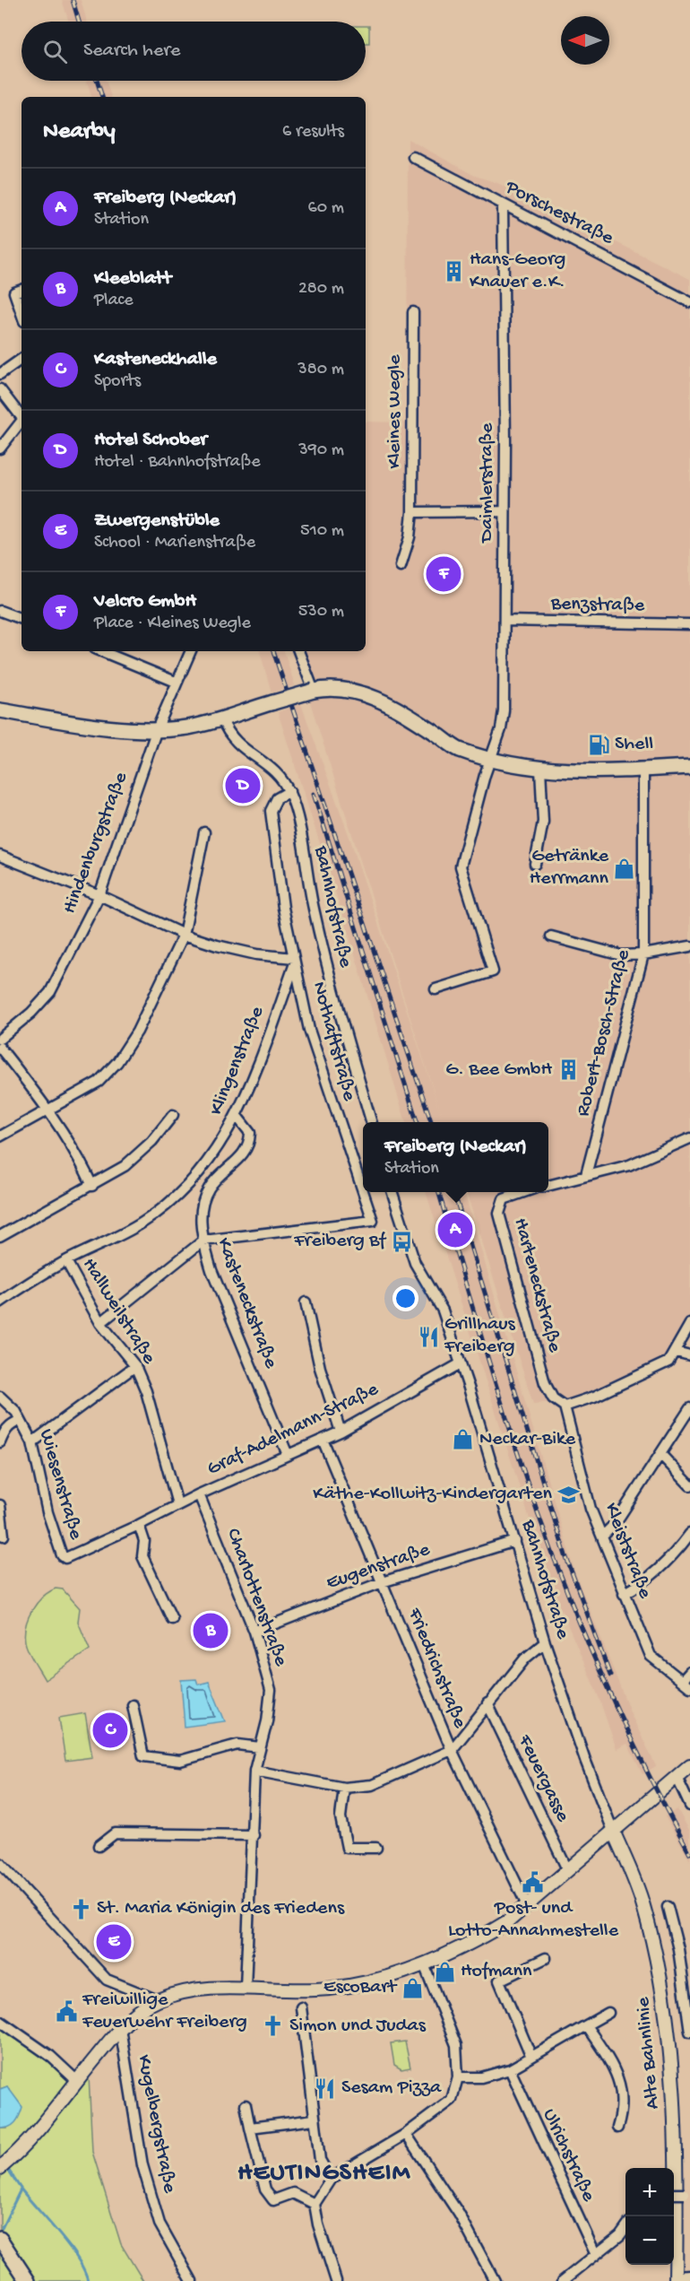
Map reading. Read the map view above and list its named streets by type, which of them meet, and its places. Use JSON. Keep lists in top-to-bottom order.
{
  "streets": {
    "street": [
      "Porschestraße",
      "Kleines Wegle",
      "Daimlerstraße",
      "Benzstraße",
      "Hindenburgstraße",
      "Bahnhofstraße",
      "Robert-Bosch-Straße",
      "Nothaftstraße",
      "Klingenstraße",
      "Harteneckstraße",
      "Kasteneckstraße",
      "Hallweilstraße",
      "Graf-Adelmann-Straße",
      "Wiesenstraße",
      "Kleiststraße",
      "Eugenstraße",
      "Charlottenstraße",
      "Friedrichstraße",
      "Feuergasse",
      "Alte Bahnlinie",
      "Kugelbergstraße",
      "Ulrichstraße"
    ]
  },
  "crossings": [
    ["Porschestraße", "Daimlerstraße"],
    ["Daimlerstraße", "Benzstraße"],
    ["Bahnhofstraße", "Graf-Adelmann-Straße"],
    ["Bahnhofstraße", "Eugenstraße"],
    ["Bahnhofstraße", "Alte Bahnlinie"],
    ["Nothaftstraße", "Klingenstraße"],
    ["Nothaftstraße", "Kasteneckstraße"],
    ["Klingenstraße", "Kasteneckstraße"],
    ["Klingenstraße", "Hallweilstraße"],
    ["Harteneckstraße", "Kleiststraße"],
    ["Kasteneckstraße", "Graf-Adelmann-Straße"],
    ["Hallweilstraße", "Graf-Adelmann-Straße"],
    ["Graf-Adelmann-Straße", "Wiesenstraße"],
    ["Graf-Adelmann-Straße", "Charlottenstraße"],
    ["Graf-Adelmann-Straße", "Friedrichstraße"],
    ["Eugenstraße", "Charlottenstraße"],
    ["Eugenstraße", "Friedrichstraße"]
  ],
  "districts": ["HEUTINGSHEIM"],
  "places": {
    "building": ["Hans-Georg Knauer e.K.", "G. Bee GmbH"],
    "fuel station": ["Shell"],
    "shop": [
      "Getränke Herrmann",
      "Neckar-Bike",
      "Hofmann",
      "EscoBart"
    ],
    "bus stop": ["Freiberg Bf"],
    "restaurant": ["Grillhaus Freiberg", "Sesam Pizza"],
    "school or university": ["Käthe-Kollwitz-Kindergarten"],
    "public building": ["Post- und Lotto-Annahmestelle", "Freiwillige Feuerwehr Freiberg"],
    "church": ["St. Maria Königin des Friedens", "Simon und Judas"]
  },
  "north": "left",
  "page": {
    "search": "Search here",
    "heading": ["Nearby", "6 results"],
    "list": [
      {
        "mark": "A",
        "name": "Freiberg (Neckar)",
        "note": "Station",
        "value": "60 m"
      },
      {
        "mark": "B",
        "name": "Kleeblatt",
        "note": "Place",
        "value": "280 m"
      },
      {
        "mark": "C",
        "name": "Kasteneckhalle",
        "note": "Sports",
        "value": "380 m"
      },
      {
        "mark": "D",
        "name": "Hotel Schober",
        "note": "Hotel · Bahnhofstraße",
        "value": "390 m"
      },
      {
        "mark": "E",
        "name": "Zwergenstüble",
        "note": "School · Marienstraße",
        "value": "510 m"
      },
      {
        "mark": "F",
        "name": "Velcro GmbH",
        "note": "Place · Kleines Wegle",
        "value": "530 m"
      }
    ],
    "pins": [
      "F",
      "D",
      "A",
      "B",
      "C",
      "E"
    ],
    "popup": ["Freiberg (Neckar)", "Station"],
    "map_buttons": ["+", "−"]
  }
}
